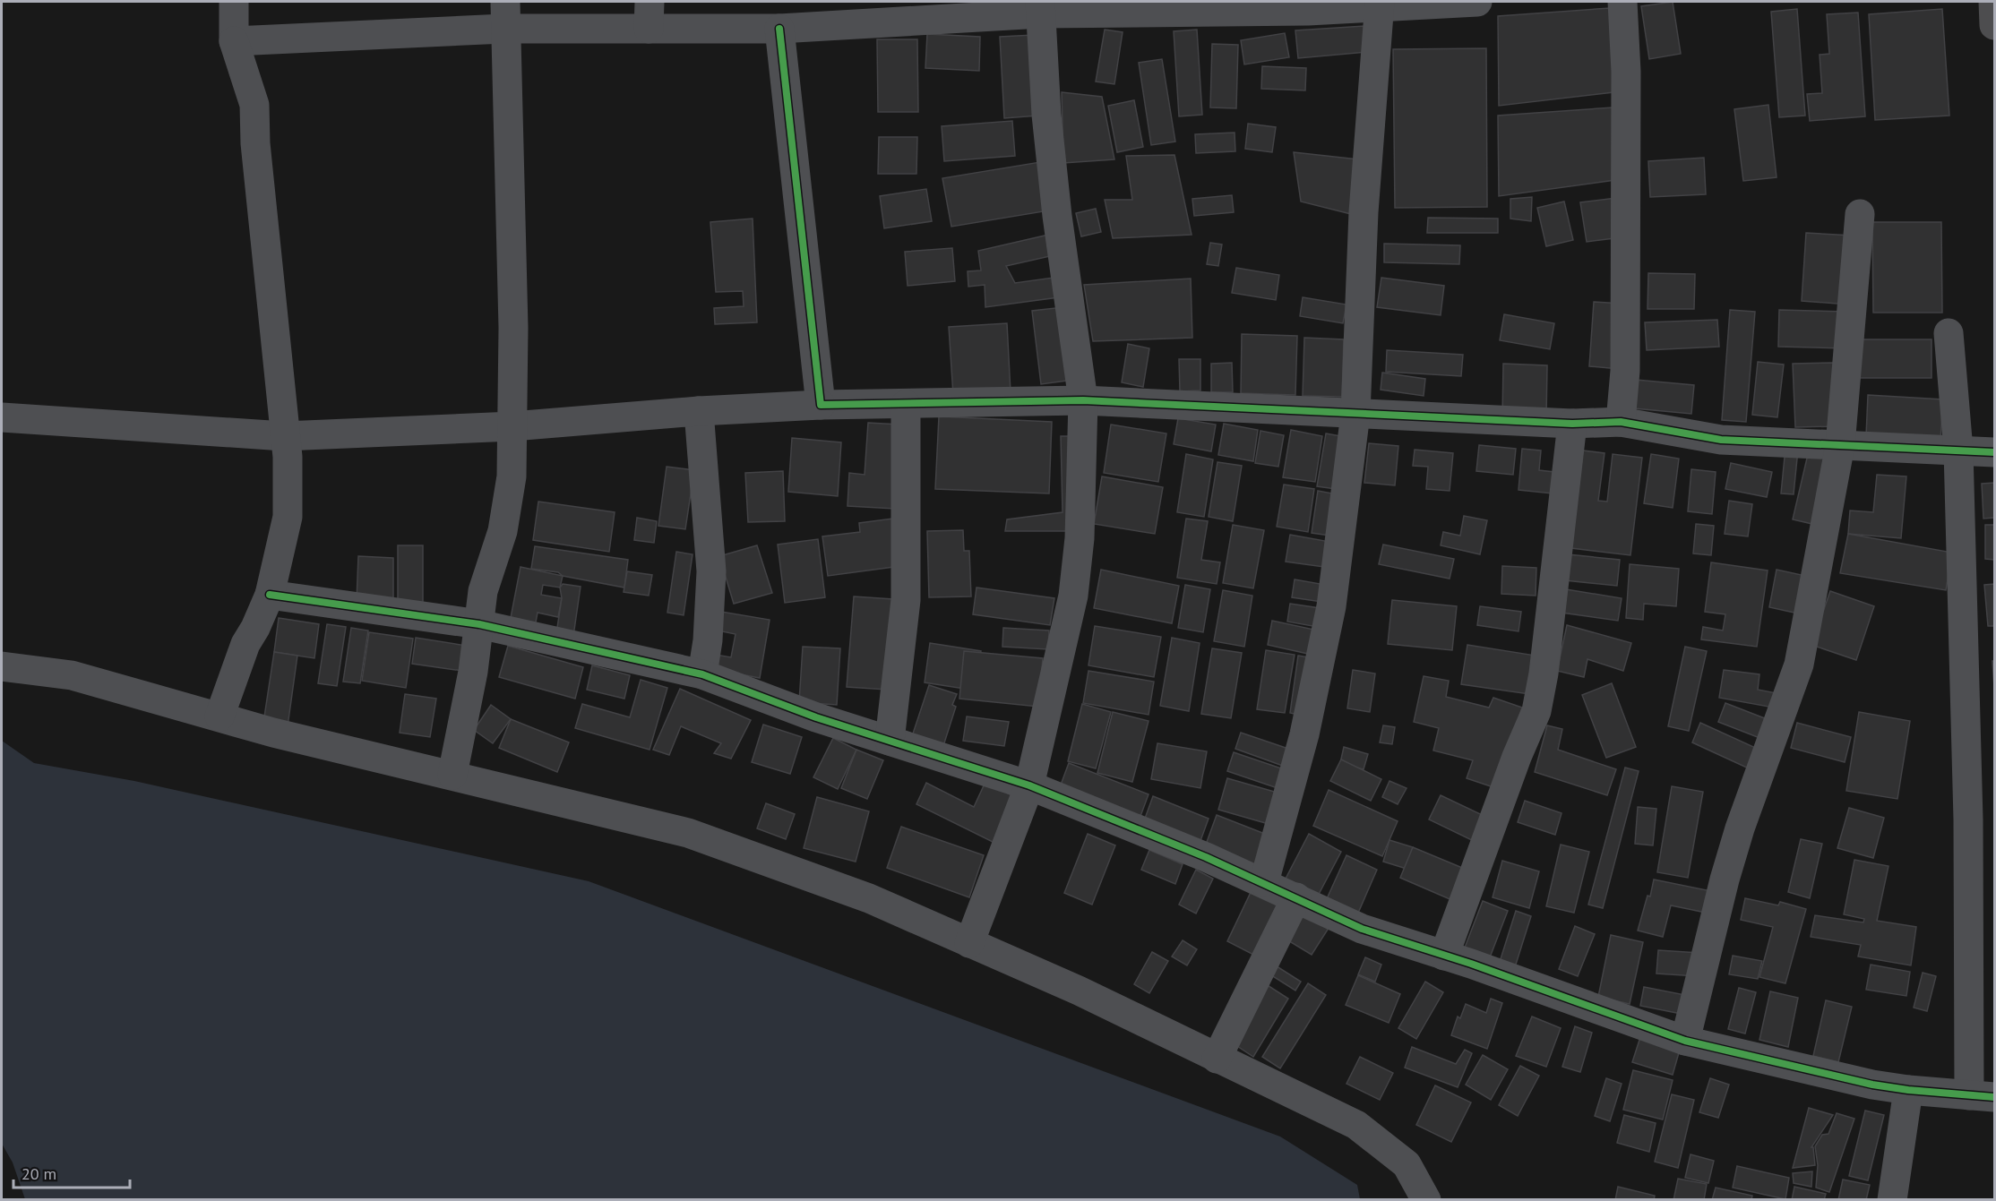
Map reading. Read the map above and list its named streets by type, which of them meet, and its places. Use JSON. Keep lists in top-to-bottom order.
{
  "scale_bar": "20 m"
}
